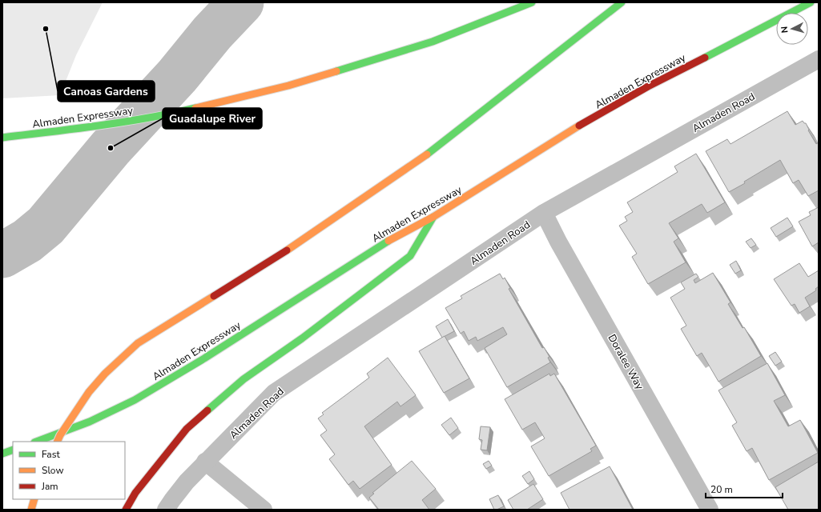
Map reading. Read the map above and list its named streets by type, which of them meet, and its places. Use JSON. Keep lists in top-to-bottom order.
{
  "streets": {
    "main road": ["Almaden Expressway"],
    "street": ["Almaden Road", "Doralee Way"]
  },
  "crossings": [
    ["Almaden Road", "Doralee Way"]
  ],
  "places": ["Canoas Gardens", "Guadalupe River"],
  "legend": ["Fast", "Slow", "Jam"],
  "scale_bar": "20 m",
  "north": "left"
}
